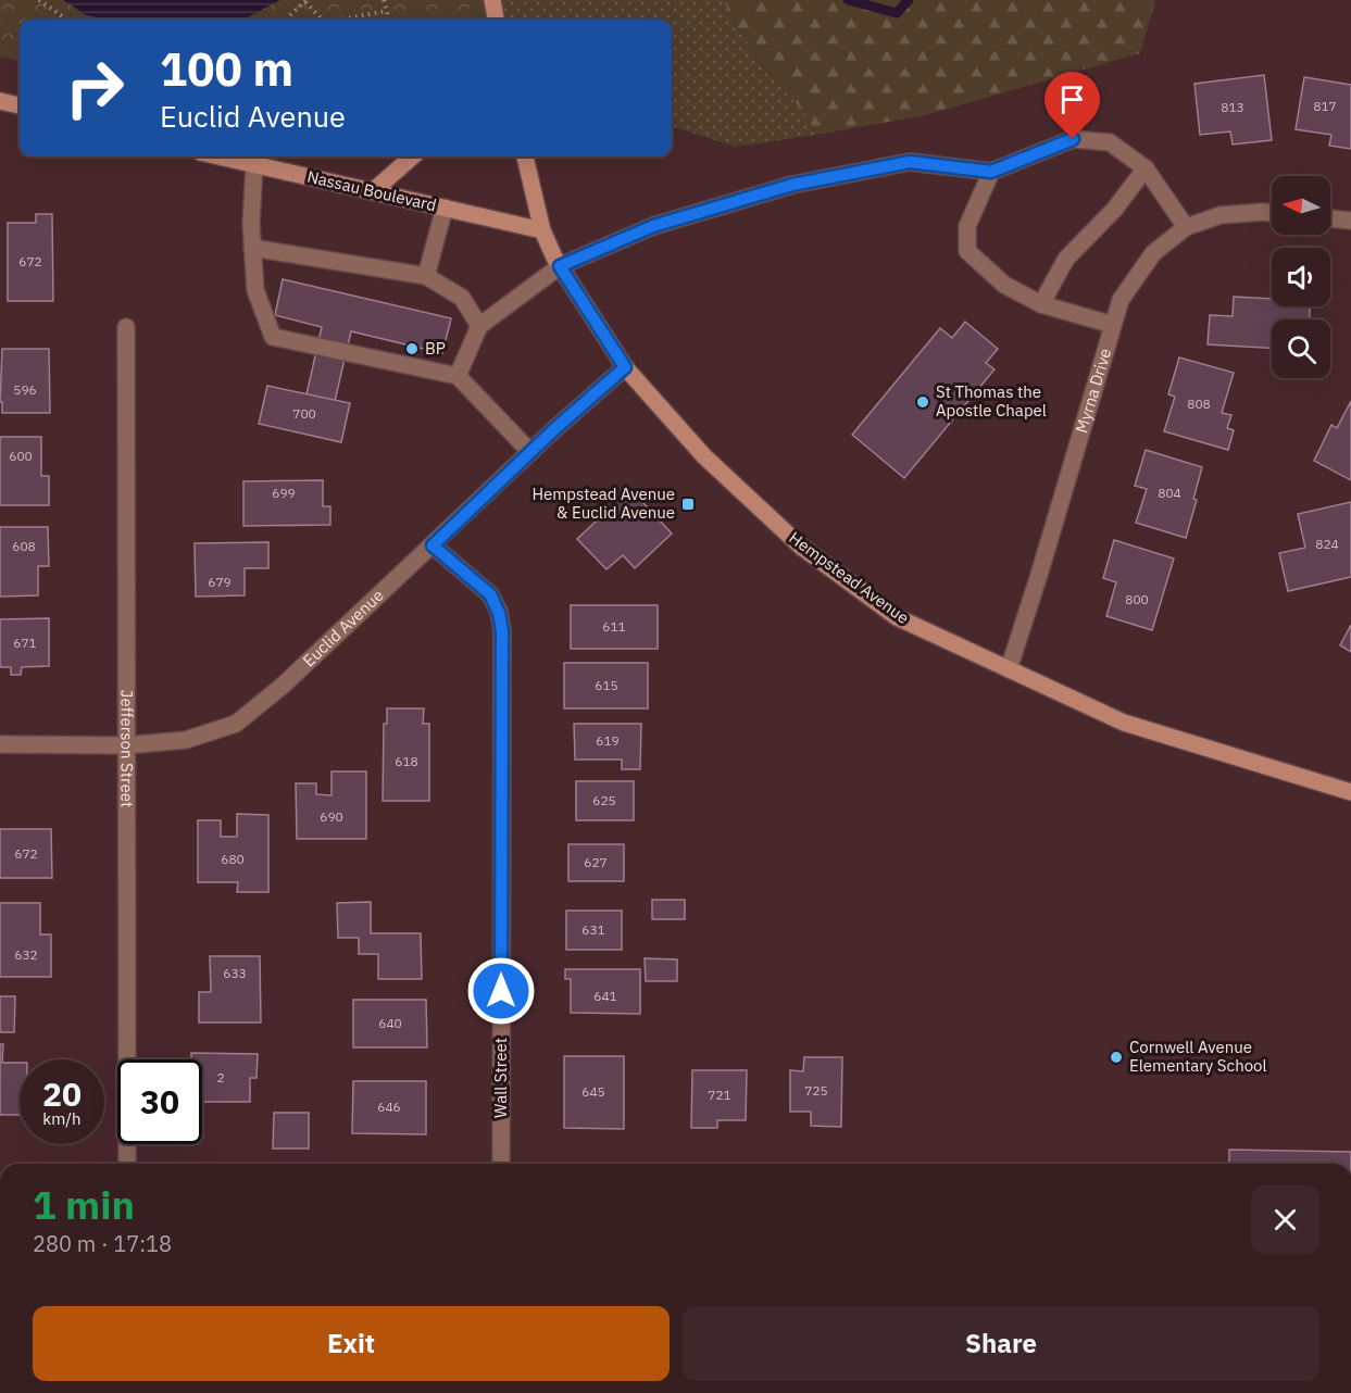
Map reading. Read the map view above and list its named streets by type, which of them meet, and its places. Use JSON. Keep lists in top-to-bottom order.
{
  "streets": {
    "main road": ["Nassau Boulevard", "Hempstead Avenue"],
    "street": [
      "Myrna Drive",
      "Euclid Avenue",
      "Jefferson Street",
      "Wall Street"
    ]
  },
  "crossings": [
    ["Nassau Boulevard", "Hempstead Avenue"],
    ["Myrna Drive", "Hempstead Avenue"],
    ["Hempstead Avenue", "Euclid Avenue"],
    ["Euclid Avenue", "Jefferson Street"],
    ["Euclid Avenue", "Wall Street"]
  ],
  "places": {
    "other": ["BP", "St Thomas the Apostle Chapel", "Cornwell Avenue Elementary School"],
    "transit": ["Hempstead Avenue & Euclid Avenue"]
  },
  "house_numbers": [
    "817",
    "813",
    "672",
    "596",
    "808",
    "700",
    "600",
    "699",
    "804",
    "824",
    "608",
    "679",
    "800",
    "611",
    "671",
    "615",
    "619",
    "618",
    "625",
    "690",
    "672",
    "680",
    "627",
    "631",
    "632",
    "633",
    "641",
    "640",
    "2",
    "725",
    "645",
    "721",
    "646"
  ],
  "north": "left",
  "page": {
    "turn": ["100 m", "Euclid Avenue"],
    "speed": "20 km/h",
    "limit": "30",
    "heading": ["1 min", "280 m · 17:18"],
    "buttons": ["Exit", "Share"]
  }
}
